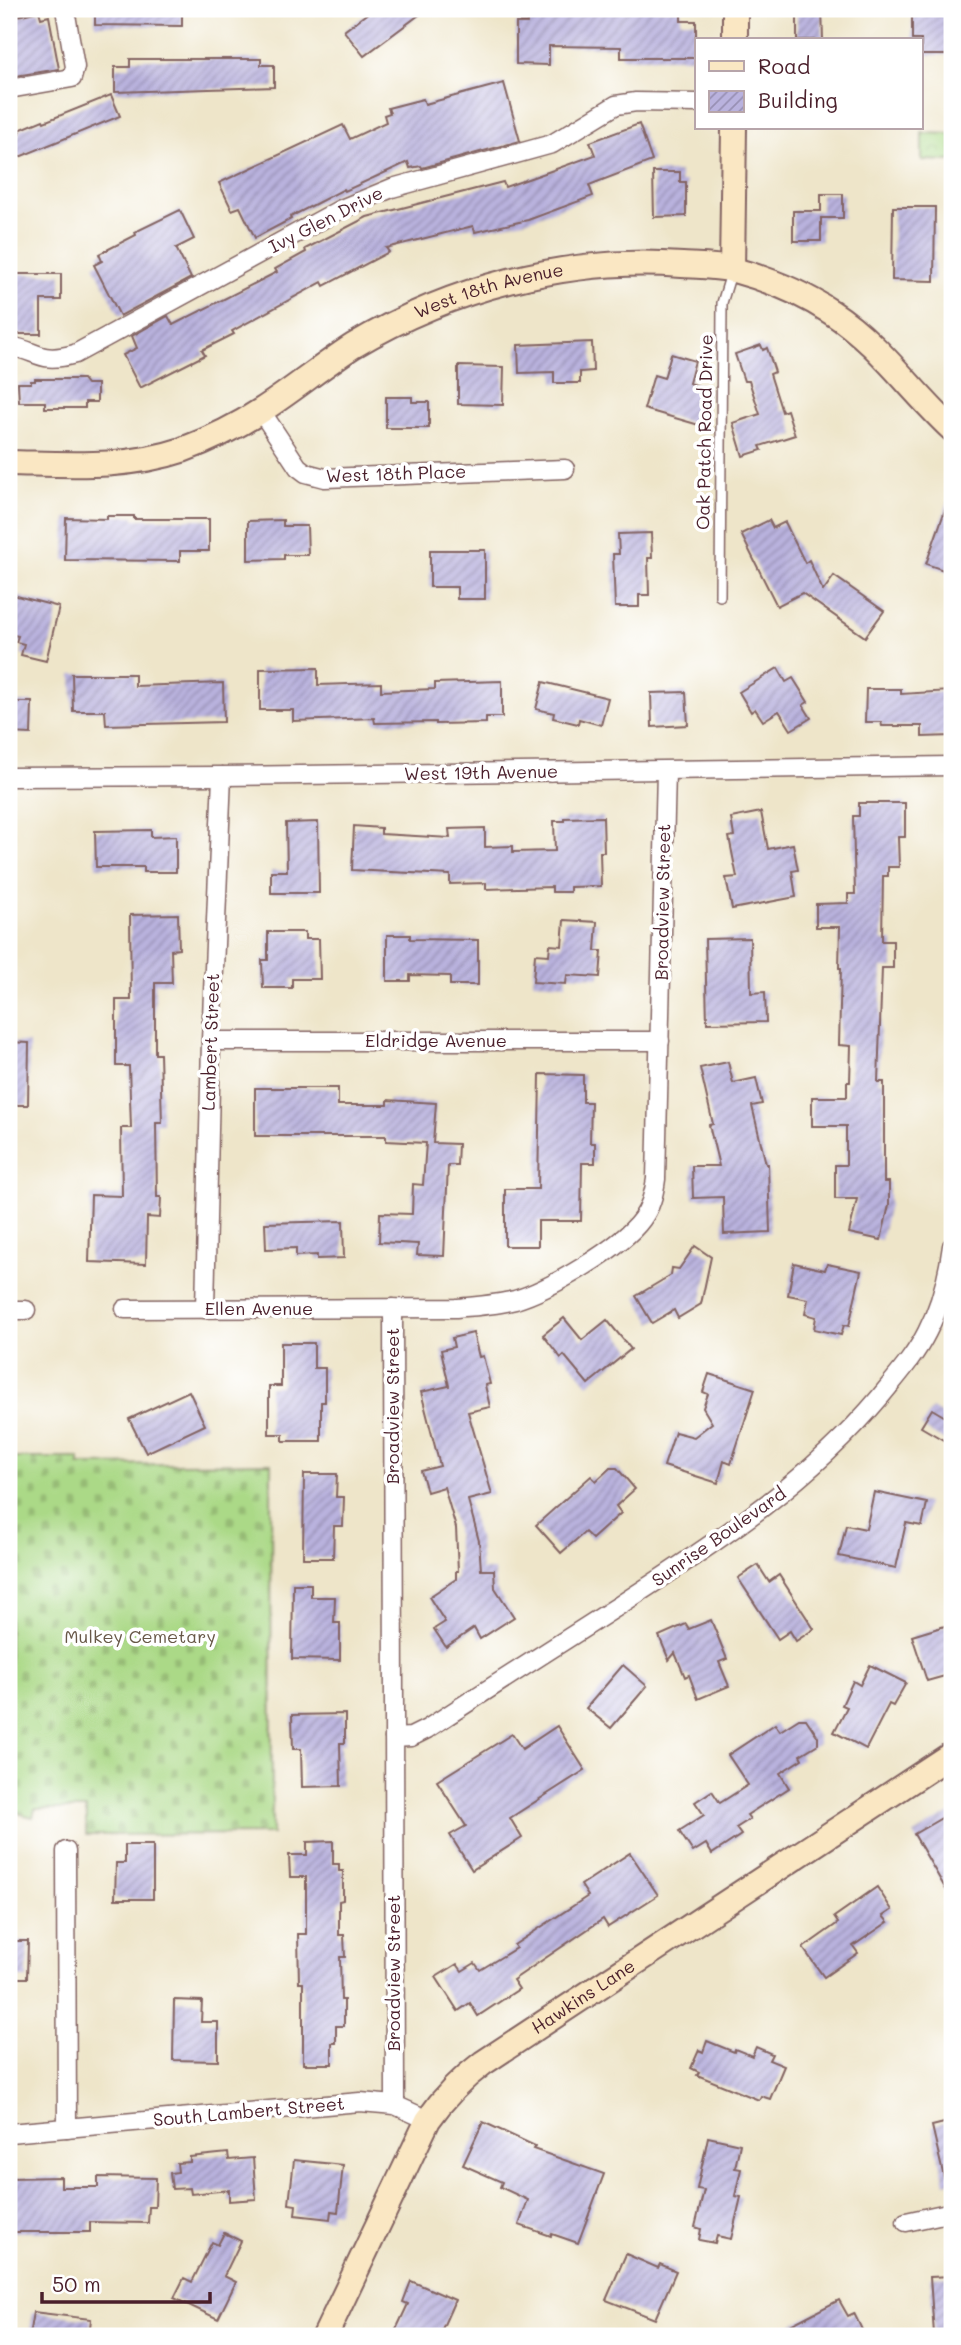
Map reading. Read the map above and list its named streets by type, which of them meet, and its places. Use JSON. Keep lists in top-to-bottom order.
{
  "streets": {
    "street": [
      "Ivy Glen Drive",
      "West 18th Avenue",
      "West 18th Place",
      "West 19th Avenue",
      "Broadview Street",
      "Eldridge Avenue",
      "Lambert Street",
      "Ellen Avenue",
      "Sunrise Boulevard",
      "Hawkins Lane",
      "South Lambert Street"
    ],
    "lane": ["Oak Patch Road Drive"]
  },
  "crossings": [
    ["West 18th Avenue", "Oak Patch Road Drive"],
    ["West 18th Avenue", "West 18th Place"],
    ["West 19th Avenue", "Broadview Street"],
    ["West 19th Avenue", "Lambert Street"],
    ["Broadview Street", "Eldridge Avenue"],
    ["Broadview Street", "Ellen Avenue"],
    ["Broadview Street", "Sunrise Boulevard"],
    ["Broadview Street", "South Lambert Street"],
    ["Eldridge Avenue", "Lambert Street"],
    ["Lambert Street", "Ellen Avenue"],
    ["Hawkins Lane", "South Lambert Street"]
  ],
  "parks": ["Mulkey Cemetary"],
  "legend": ["Road", "Building"],
  "scale_bar": "50 m"
}
